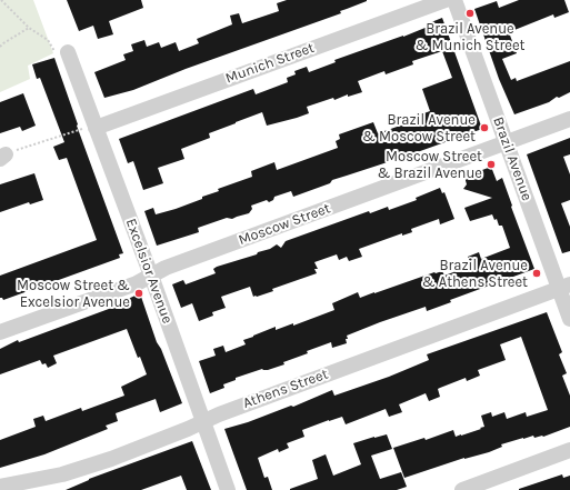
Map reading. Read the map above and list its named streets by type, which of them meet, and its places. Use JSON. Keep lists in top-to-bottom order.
{
  "streets": {
    "street": [
      "Munich Street",
      "Brazil Avenue",
      "Moscow Street",
      "Excelsior Avenue",
      "Athens Street"
    ]
  },
  "crossings": [
    ["Munich Street", "Excelsior Avenue"],
    ["Brazil Avenue", "Moscow Street"],
    ["Brazil Avenue", "Athens Street"],
    ["Moscow Street", "Excelsior Avenue"],
    ["Excelsior Avenue", "Athens Street"]
  ],
  "places": [
    "Brazil Avenue & Munich Street",
    "Brazil Avenue & Moscow Street",
    "Moscow Street & Brazil Avenue",
    "Brazil Avenue & Athens Street",
    "Moscow Street & Excelsior Avenue"
  ]
}
